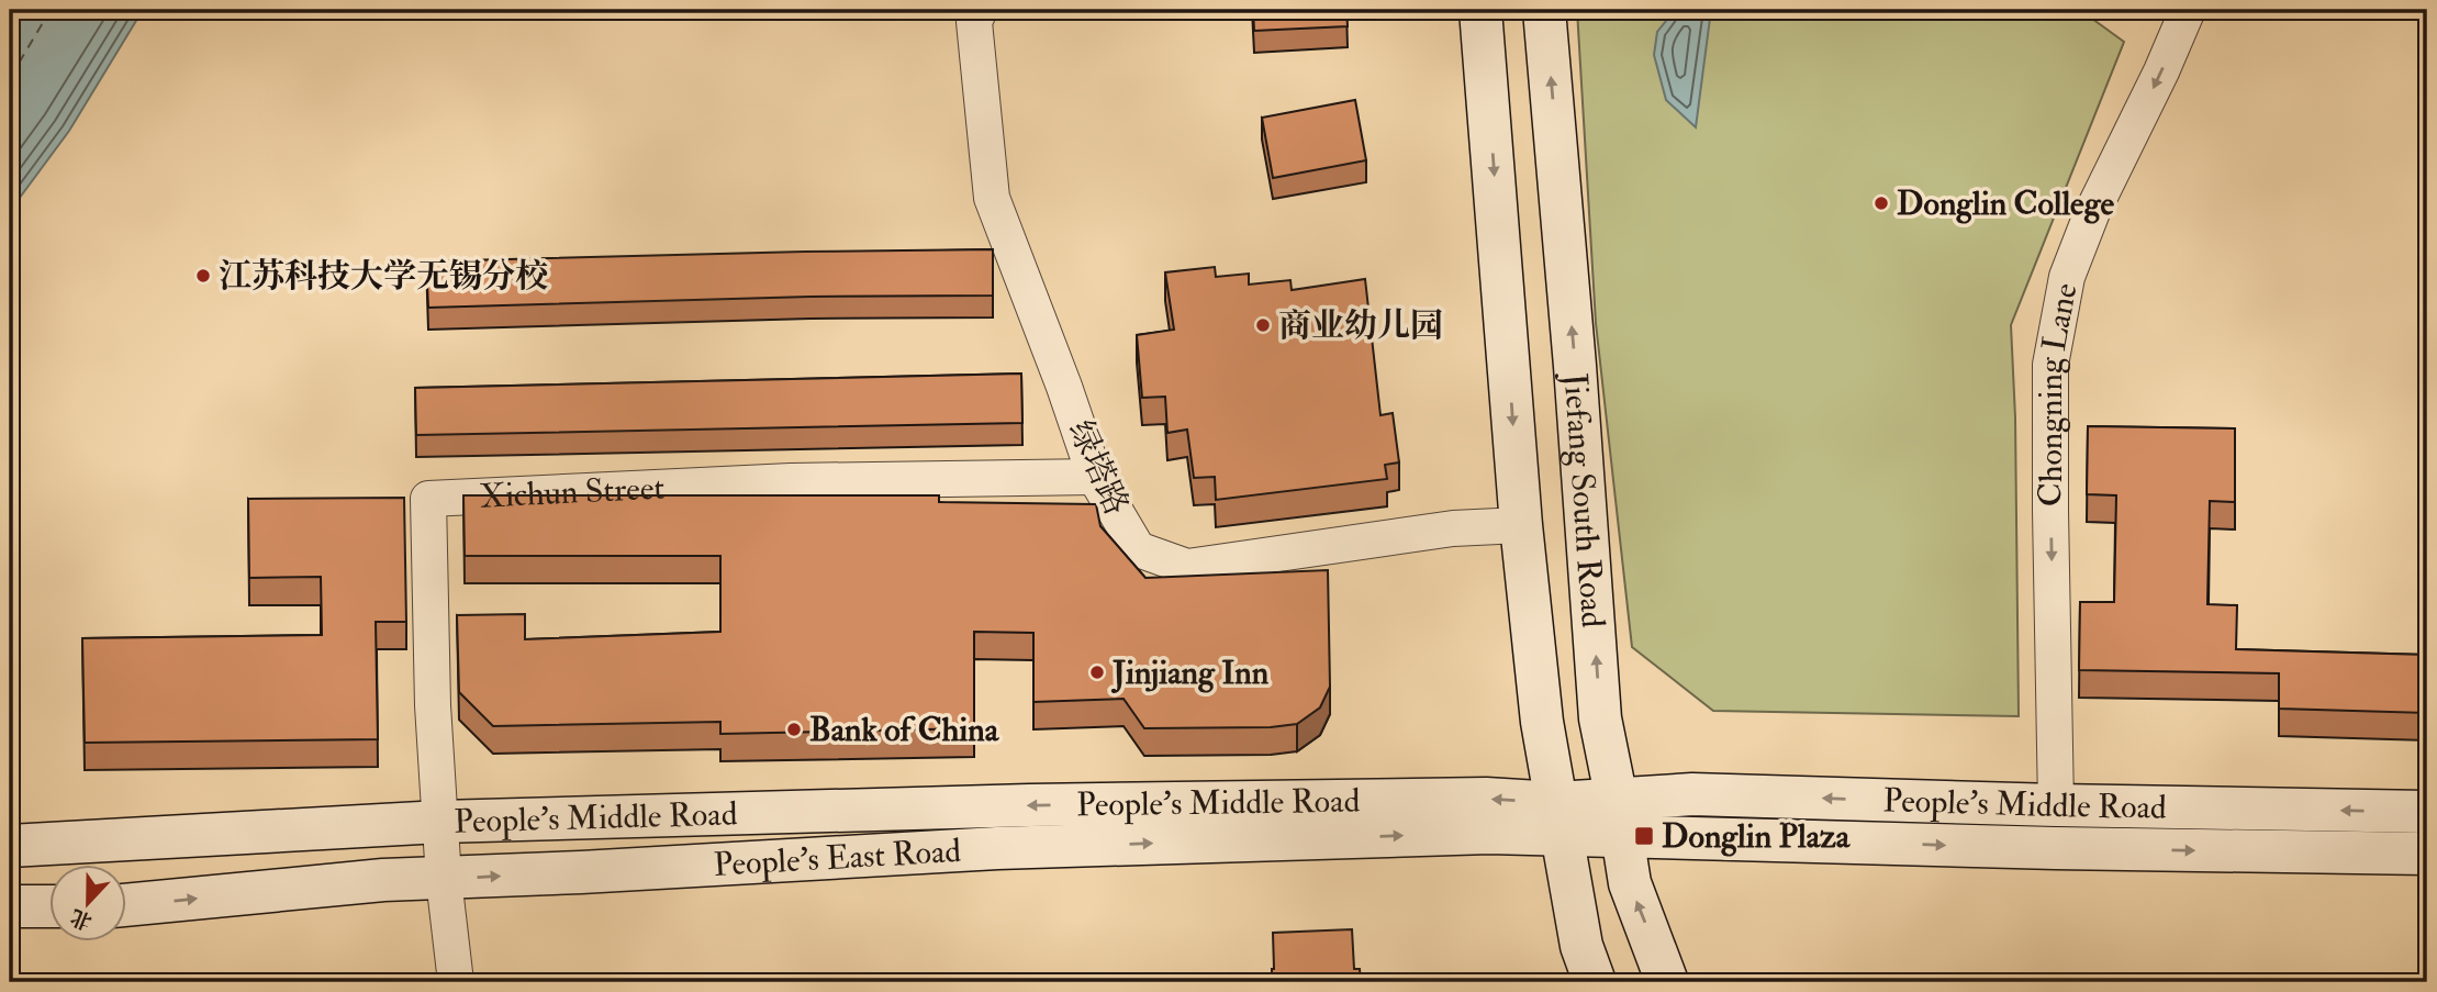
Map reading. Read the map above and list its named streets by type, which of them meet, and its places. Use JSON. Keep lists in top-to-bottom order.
{
  "streets": {
    "main road": ["Jiefang South Road", "People's Middle Road", "People's East Road"],
    "street": ["Chongning Lane", "绿塔路", "Xichun Street"]
  },
  "crossings": [
    ["Chongning Lane", "People's Middle Road"],
    ["绿塔路", "Xichun Street"],
    ["绿塔路", "Jiefang South Road"],
    ["Xichun Street", "People's Middle Road"],
    ["Xichun Street", "People's East Road"],
    ["Jiefang South Road", "People's Middle Road"],
    ["Jiefang South Road", "People's East Road"],
    ["People's Middle Road", "People's East Road"]
  ],
  "one_way": ["Chongning Lane", "People's East Road"],
  "places": {
    "other": [
      "Donglin College",
      "江苏科技大学无锡分校",
      "商业幼儿园",
      "Jinjiang Inn",
      "Bank of China"
    ],
    "transit": ["Donglin Plaza"]
  },
  "north": "bottom"
}
